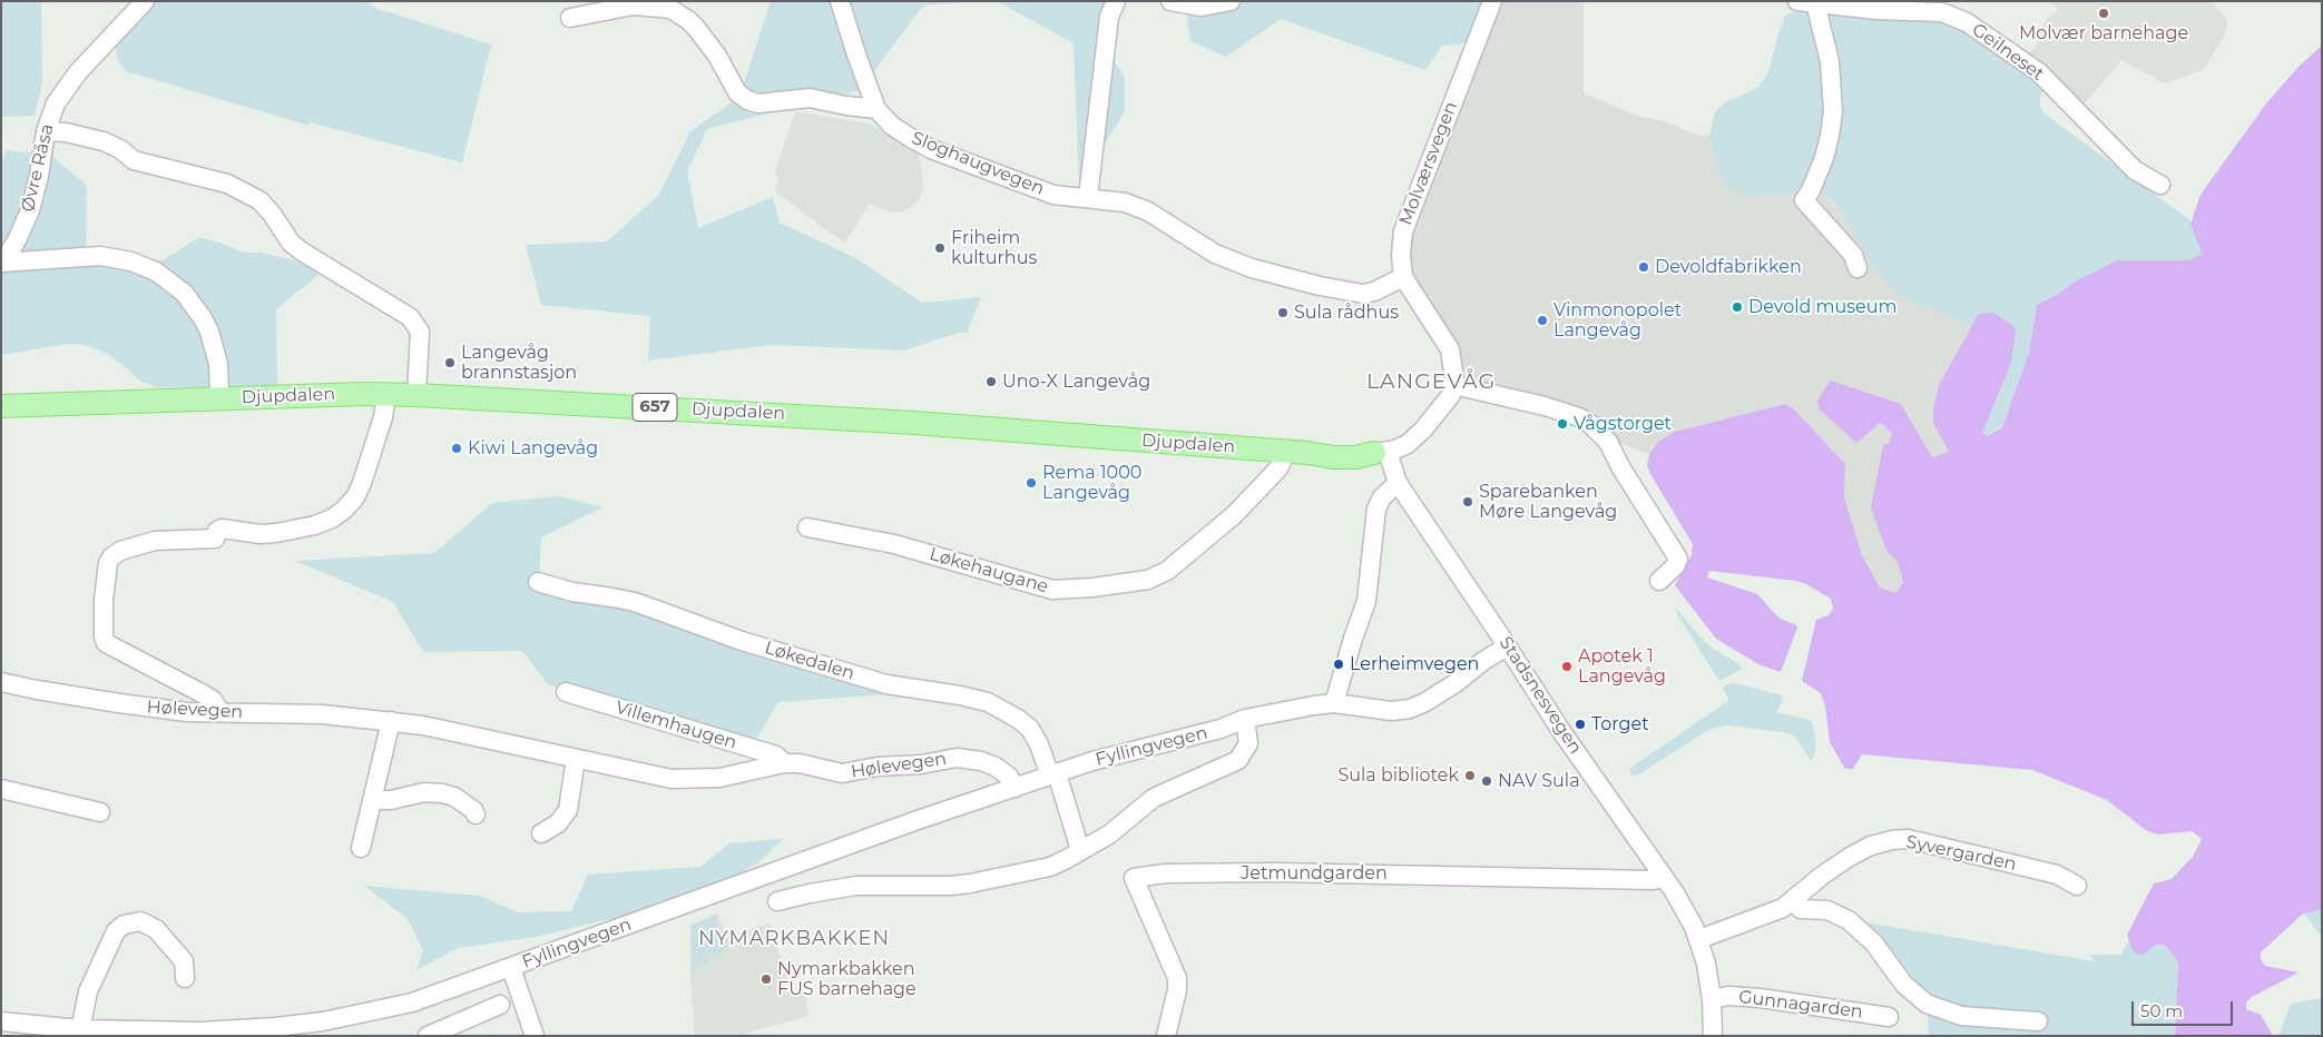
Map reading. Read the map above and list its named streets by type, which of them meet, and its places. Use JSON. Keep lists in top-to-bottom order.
{
  "streets": {
    "main road": ["Djupdalen", "657"],
    "street": [
      "Geilneset",
      "Sloghaugvegen",
      "Molværsvegen",
      "Øvre Råsa",
      "Løkehaugane",
      "Løkedalen",
      "Stadsnesvegen",
      "Hølevegen",
      "Villemhaugen",
      "Fyllingvegen",
      "Syvergarden",
      "Jetmundgarden",
      "Gunnagarden"
    ]
  },
  "crossings": [
    ["Sloghaugvegen", "Molværsvegen"],
    ["Djupdalen", "Løkehaugane"],
    ["Djupdalen", "Stadsnesvegen"],
    ["Løkedalen", "Fyllingvegen"],
    ["Stadsnesvegen", "Fyllingvegen"],
    ["Stadsnesvegen", "Syvergarden"],
    ["Stadsnesvegen", "Jetmundgarden"],
    ["Stadsnesvegen", "Gunnagarden"],
    ["Hølevegen", "Villemhaugen"],
    ["Hølevegen", "Fyllingvegen"]
  ],
  "districts": ["LANGEVÅG", "NYMARKBAKKEN"],
  "places": [
    "Molvær barnehage",
    "Friheim kulturhus",
    "Devoldfabrikken",
    "Devold museum",
    "Sula rådhus",
    "Vinmonopolet Langevåg",
    "Langevåg brannstasjon",
    "Uno-X Langevåg",
    "Vågstorget",
    "Kiwi Langevåg",
    "Rema 1000 Langevåg",
    "Sparebanken Møre Langevåg",
    "Lerheimvegen",
    "Apotek 1 Langevåg",
    "Torget",
    "Sula bibliotek",
    "NAV Sula",
    "Nymarkbakken FUS barnehage"
  ],
  "scale_bar": "50 m"
}
